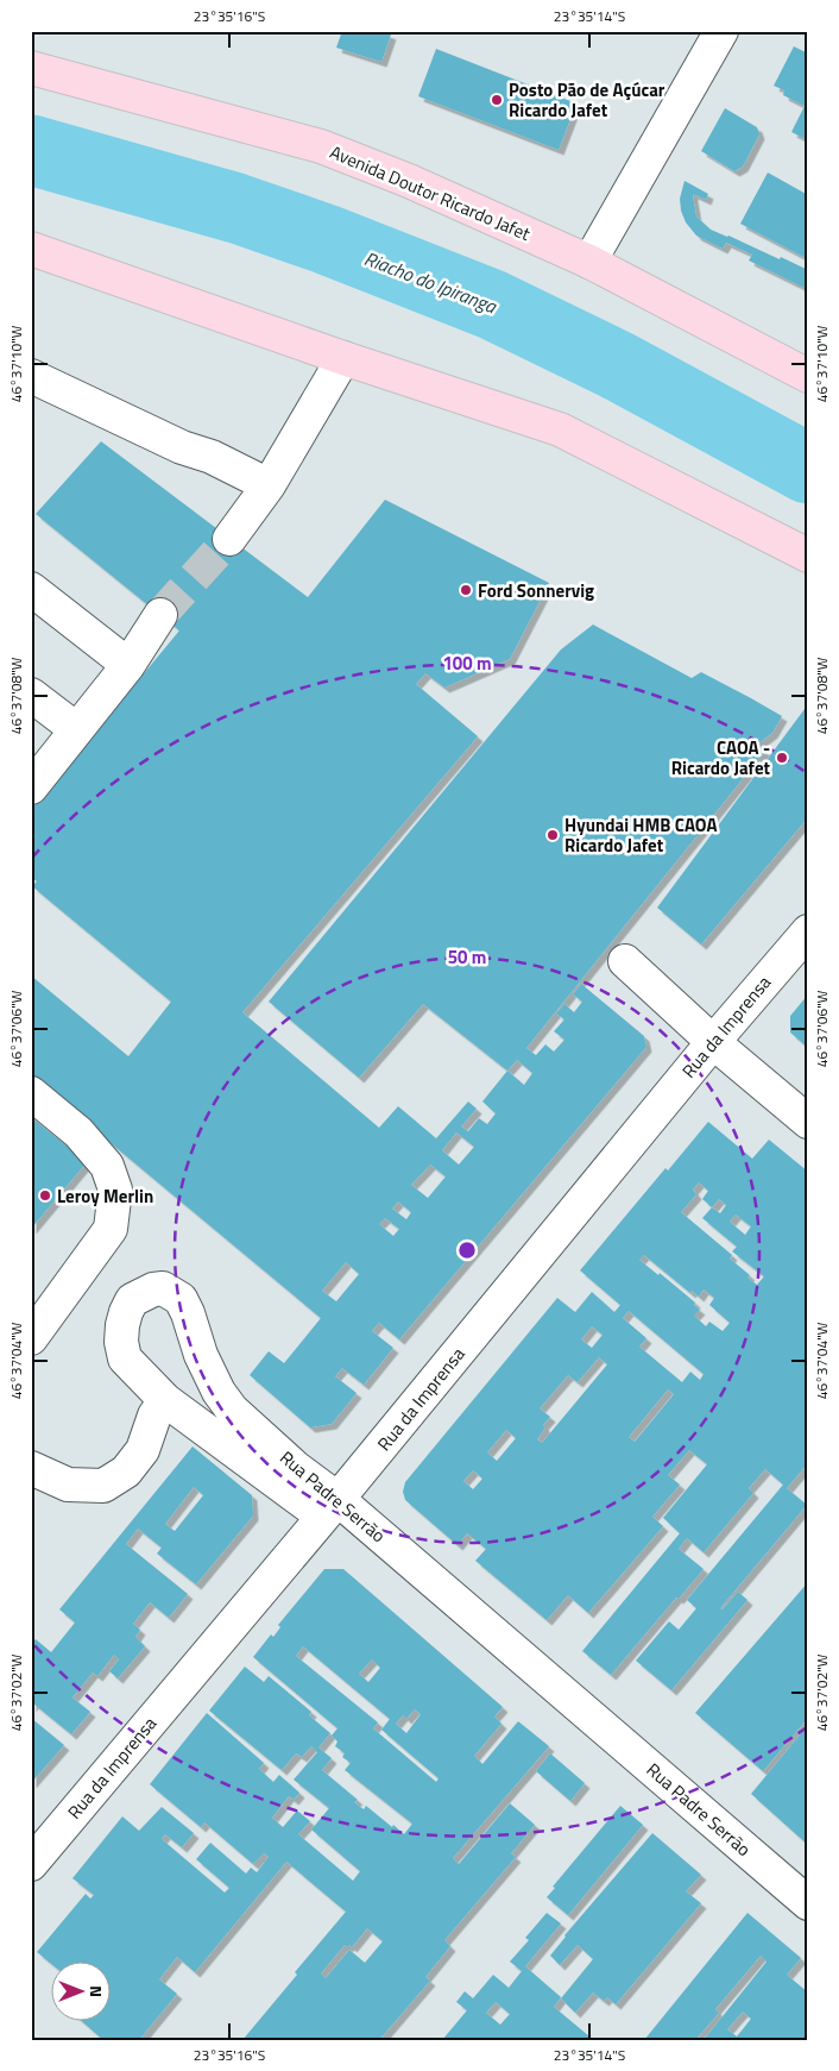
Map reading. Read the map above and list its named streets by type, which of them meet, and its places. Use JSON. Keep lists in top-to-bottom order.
{
  "streets": {
    "main road": ["Avenida Doutor Ricardo Jafet"],
    "street": ["Rua da Imprensa", "Rua Padre Serrão"]
  },
  "crossings": [
    ["Rua da Imprensa", "Rua Padre Serrão"]
  ],
  "water": ["Riacho do Ipiranga"],
  "places": [
    "Posto Pão de Açúcar Ricardo Jafet",
    "Ford Sonnervig",
    "CAOA - Ricardo Jafet",
    "Hyundai HMB CAOA Ricardo Jafet",
    "Leroy Merlin"
  ],
  "north": "right",
  "coordinates": [
    "23°35'16\"S",
    "23°35'14\"S",
    "46°37'10\"W",
    "46°37'08\"W",
    "46°37'06\"W",
    "46°37'04\"W",
    "46°37'02\"W"
  ],
  "rings": ["100 m", "50 m"]
}
